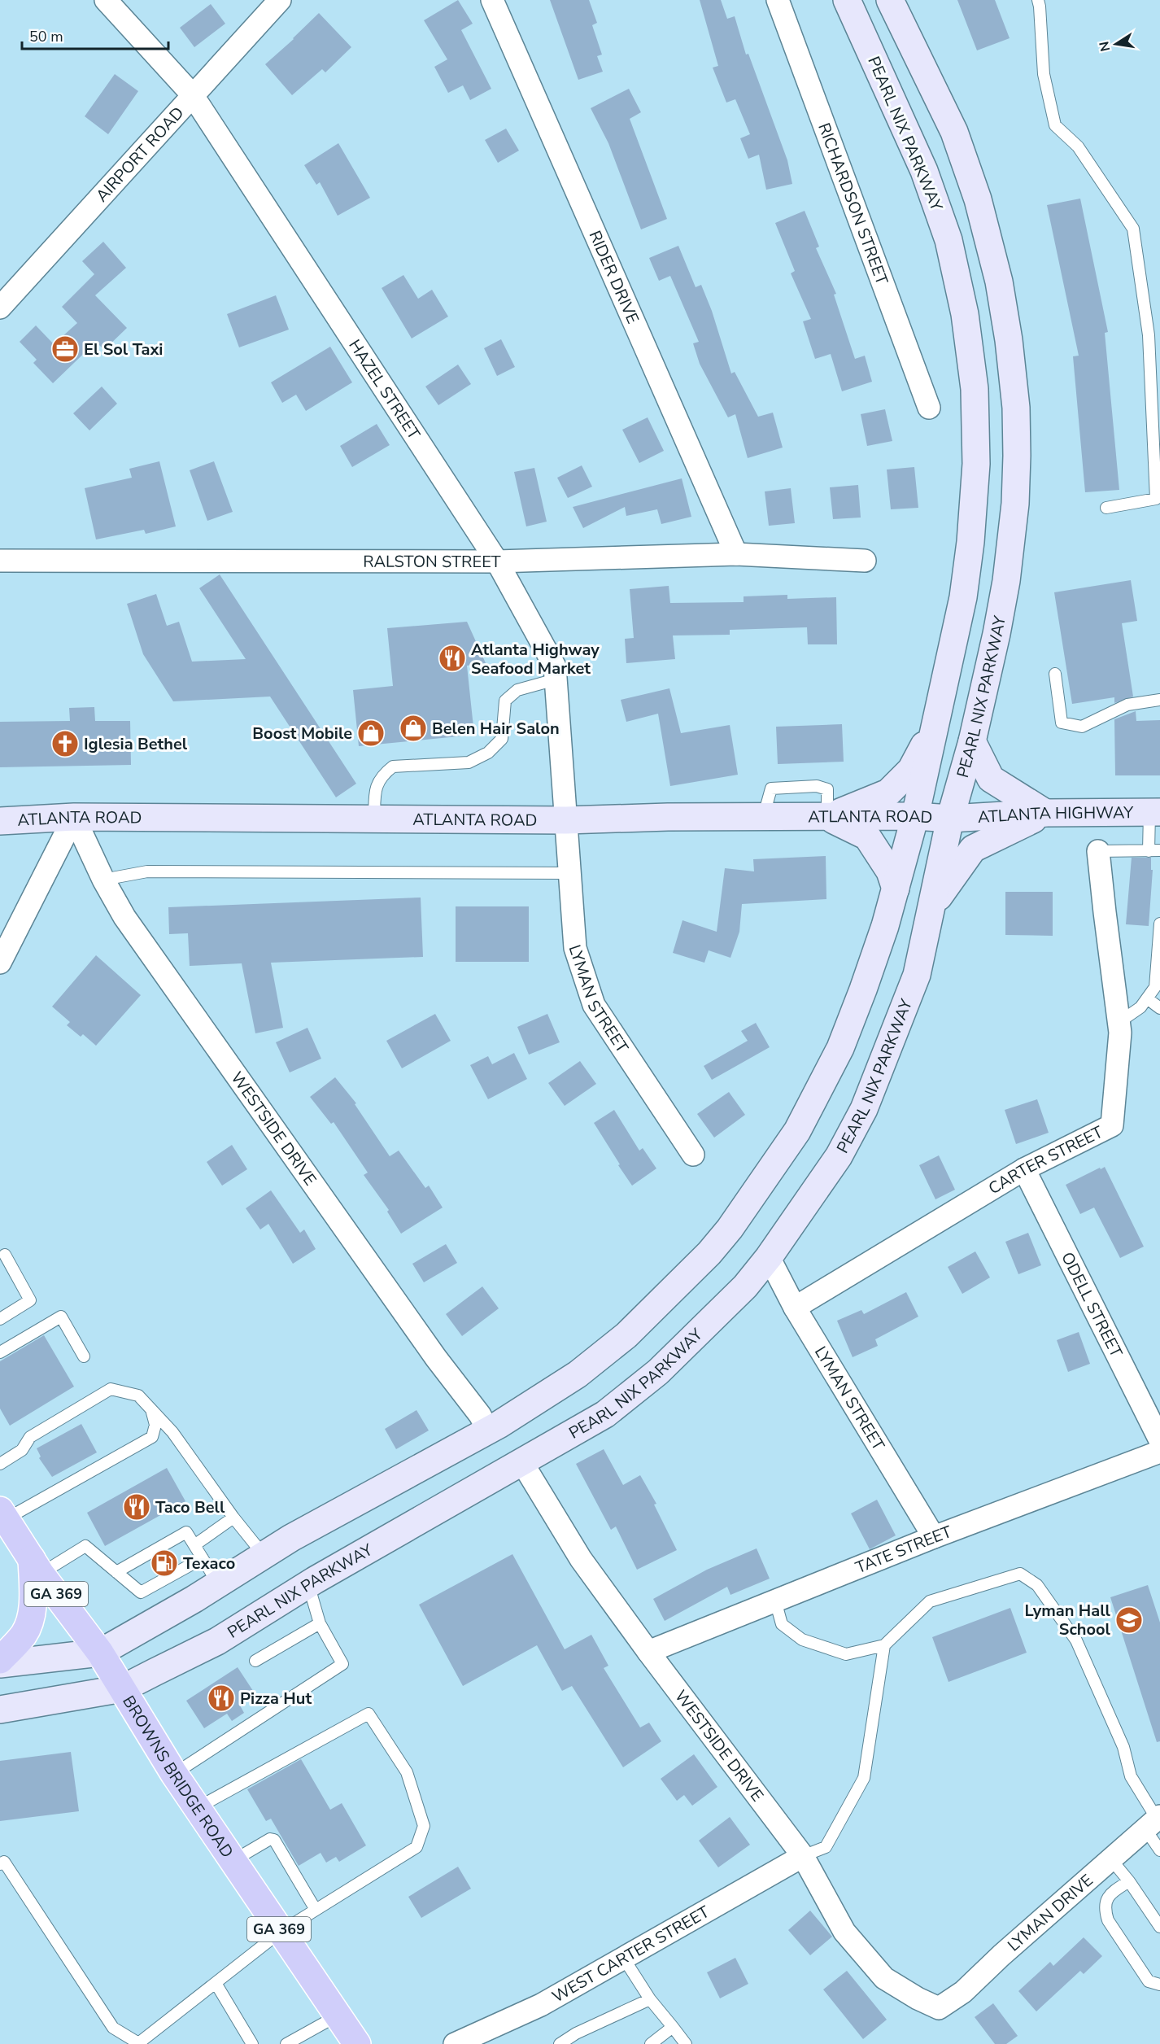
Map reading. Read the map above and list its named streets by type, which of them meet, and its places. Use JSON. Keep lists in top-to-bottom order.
{
  "streets": {
    "main road": [
      "PEARL NIX PARKWAY",
      "ATLANTA HIGHWAY",
      "ATLANTA ROAD",
      "GA 369",
      "BROWNS BRIDGE ROAD"
    ],
    "street": [
      "AIRPORT ROAD",
      "RICHARDSON STREET",
      "RIDER DRIVE",
      "HAZEL STREET",
      "RALSTON STREET",
      "LYMAN STREET",
      "WESTSIDE DRIVE",
      "CARTER STREET",
      "ODELL STREET",
      "TATE STREET",
      "LYMAN DRIVE",
      "WEST CARTER STREET"
    ]
  },
  "crossings": [
    ["PEARL NIX PARKWAY", "ATLANTA HIGHWAY"],
    ["PEARL NIX PARKWAY", "ATLANTA ROAD"],
    ["PEARL NIX PARKWAY", "LYMAN STREET"],
    ["PEARL NIX PARKWAY", "WESTSIDE DRIVE"],
    ["PEARL NIX PARKWAY", "BROWNS BRIDGE ROAD"],
    ["AIRPORT ROAD", "HAZEL STREET"],
    ["RIDER DRIVE", "RALSTON STREET"],
    ["HAZEL STREET", "RALSTON STREET"],
    ["HAZEL STREET", "ATLANTA ROAD"],
    ["HAZEL STREET", "LYMAN STREET"],
    ["ATLANTA HIGHWAY", "ATLANTA ROAD"],
    ["ATLANTA ROAD", "LYMAN STREET"],
    ["ATLANTA ROAD", "WESTSIDE DRIVE"],
    ["LYMAN STREET", "CARTER STREET"],
    ["LYMAN STREET", "TATE STREET"],
    ["WESTSIDE DRIVE", "TATE STREET"],
    ["WESTSIDE DRIVE", "LYMAN DRIVE"],
    ["WESTSIDE DRIVE", "WEST CARTER STREET"],
    ["CARTER STREET", "ODELL STREET"]
  ],
  "places": {
    "office": ["El Sol Taxi"],
    "restaurant": ["Atlanta Highway Seafood Market", "Taco Bell", "Pizza Hut"],
    "shop": ["Belen Hair Salon", "Boost Mobile"],
    "church": ["Iglesia Bethel"],
    "fuel station": ["Texaco"],
    "school or university": ["Lyman Hall School"]
  },
  "scale_bar": "50 m",
  "north": "left"
}
